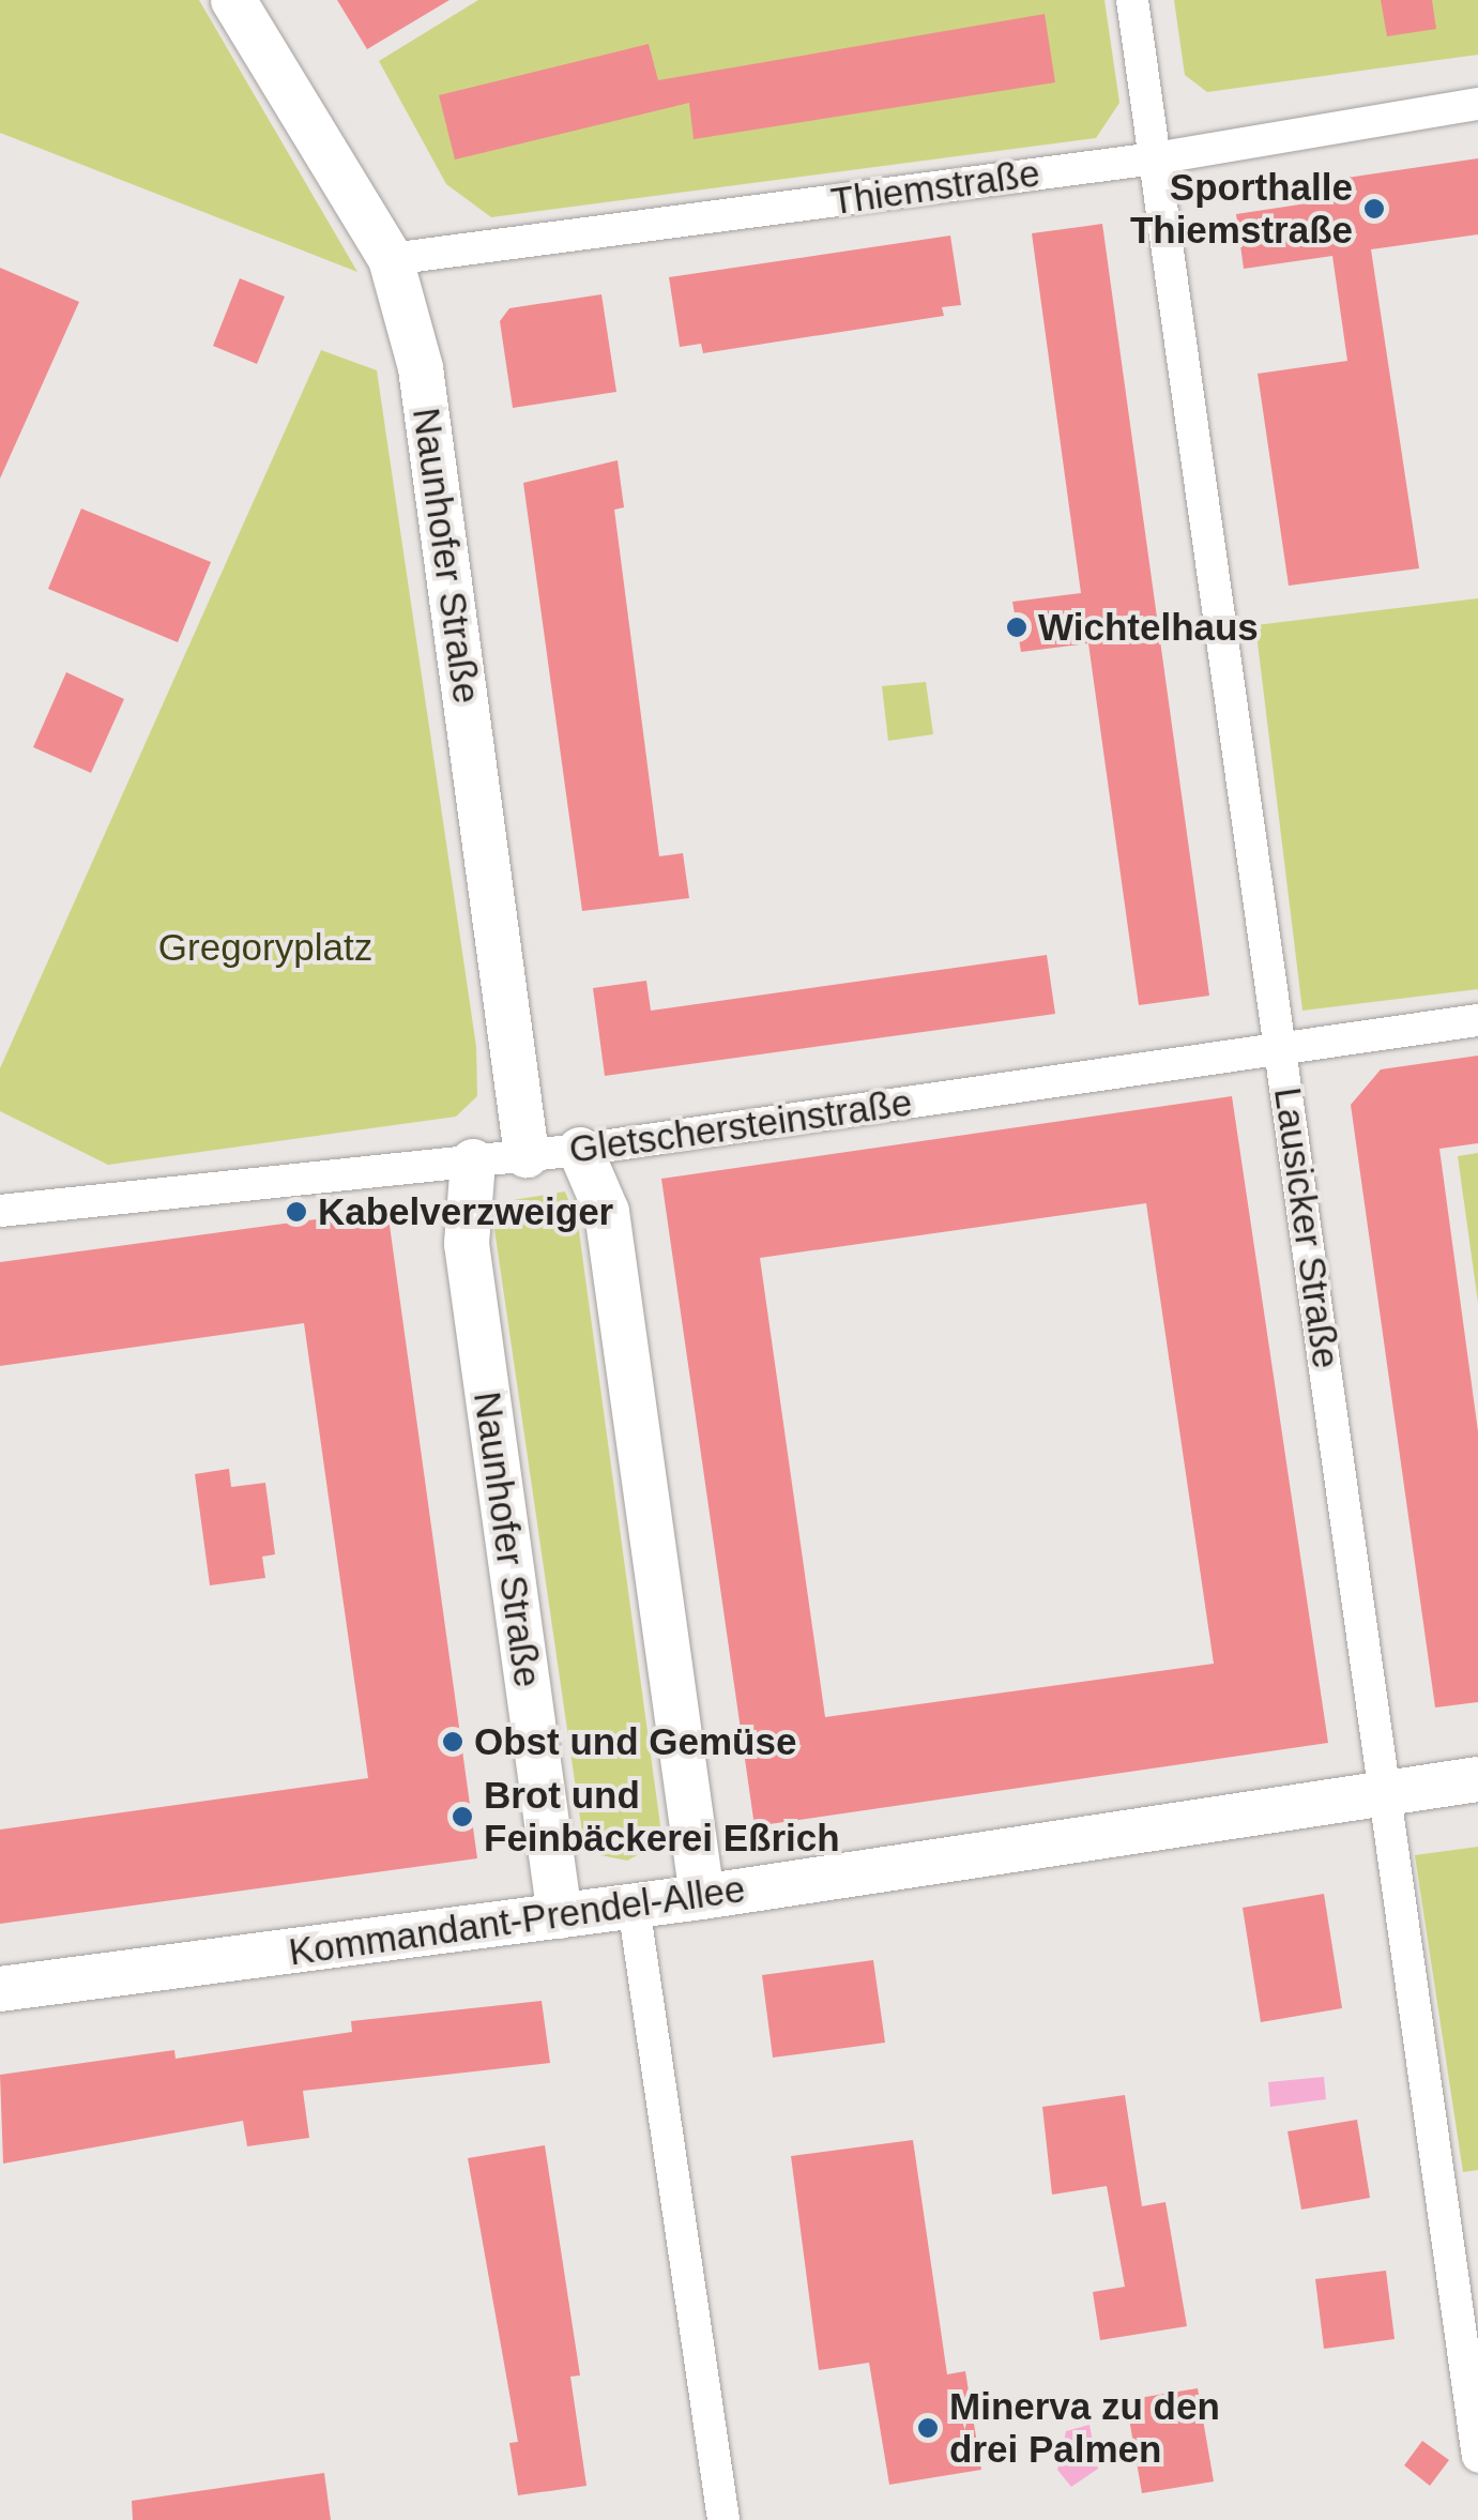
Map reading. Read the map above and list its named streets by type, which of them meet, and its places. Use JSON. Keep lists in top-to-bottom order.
{
  "streets": {
    "street": [
      "Thiemstraße",
      "Naunhofer Straße",
      "Gletschersteinstraße",
      "Lausicker Straße",
      "Kommandant-Prendel-Allee"
    ]
  },
  "crossings": [
    ["Thiemstraße", "Naunhofer Straße"],
    ["Thiemstraße", "Lausicker Straße"],
    ["Naunhofer Straße", "Gletschersteinstraße"],
    ["Naunhofer Straße", "Kommandant-Prendel-Allee"],
    ["Gletschersteinstraße", "Lausicker Straße"],
    ["Lausicker Straße", "Kommandant-Prendel-Allee"]
  ],
  "parks": ["Gregoryplatz"],
  "places": [
    "Sporthalle Thiemstraße",
    "Wichtelhaus",
    "Kabelverzweiger",
    "Obst und Gemüse",
    "Brot und Feinbäckerei Eßrich",
    "Minerva zu den drei Palmen"
  ]
}
